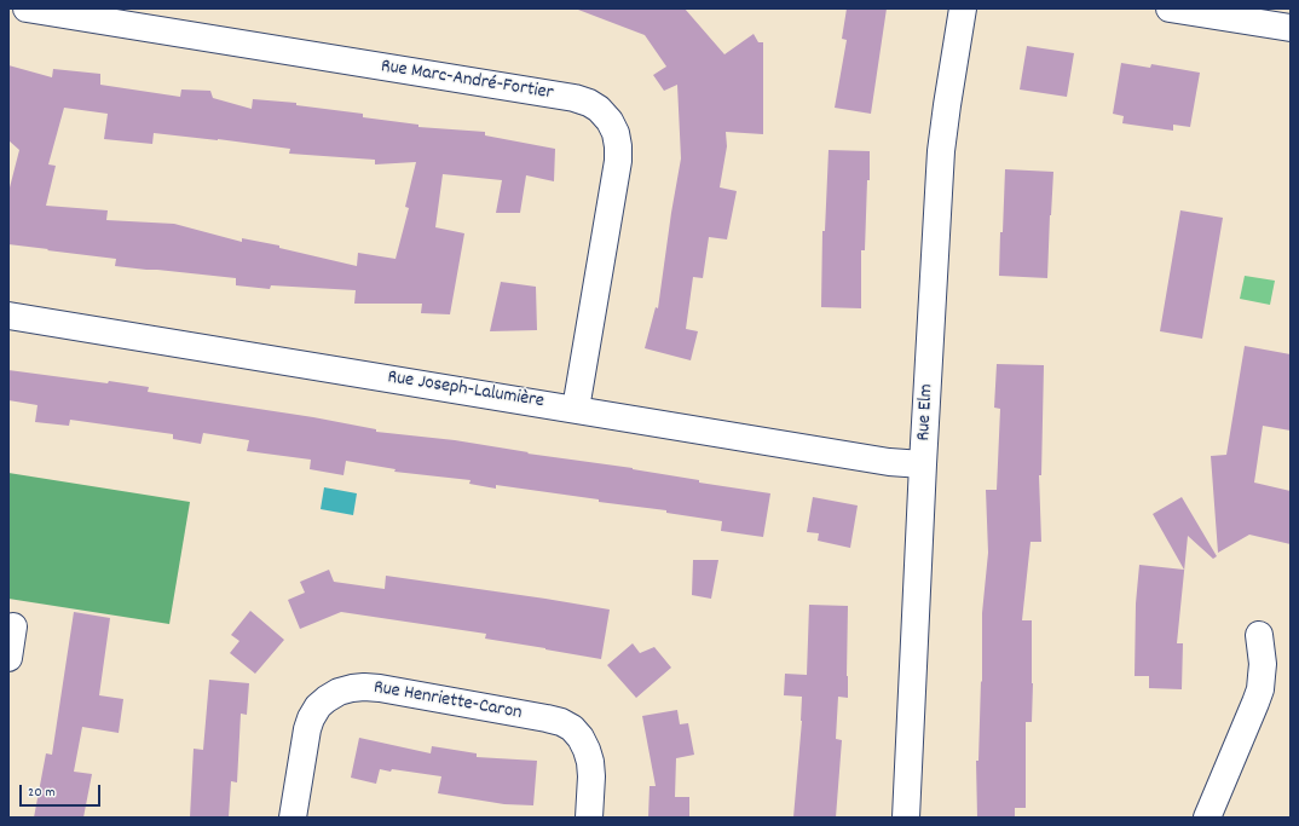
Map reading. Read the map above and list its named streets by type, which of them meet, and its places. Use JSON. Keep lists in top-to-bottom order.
{
  "streets": {
    "street": [
      "Rue Marc-André-Fortier",
      "Rue Joseph-Lalumière",
      "Rue Elm",
      "Rue Henriette-Caron"
    ]
  },
  "crossings": [
    ["Rue Marc-André-Fortier", "Rue Joseph-Lalumière"],
    ["Rue Joseph-Lalumière", "Rue Elm"]
  ],
  "scale_bar": "20 m"
}
